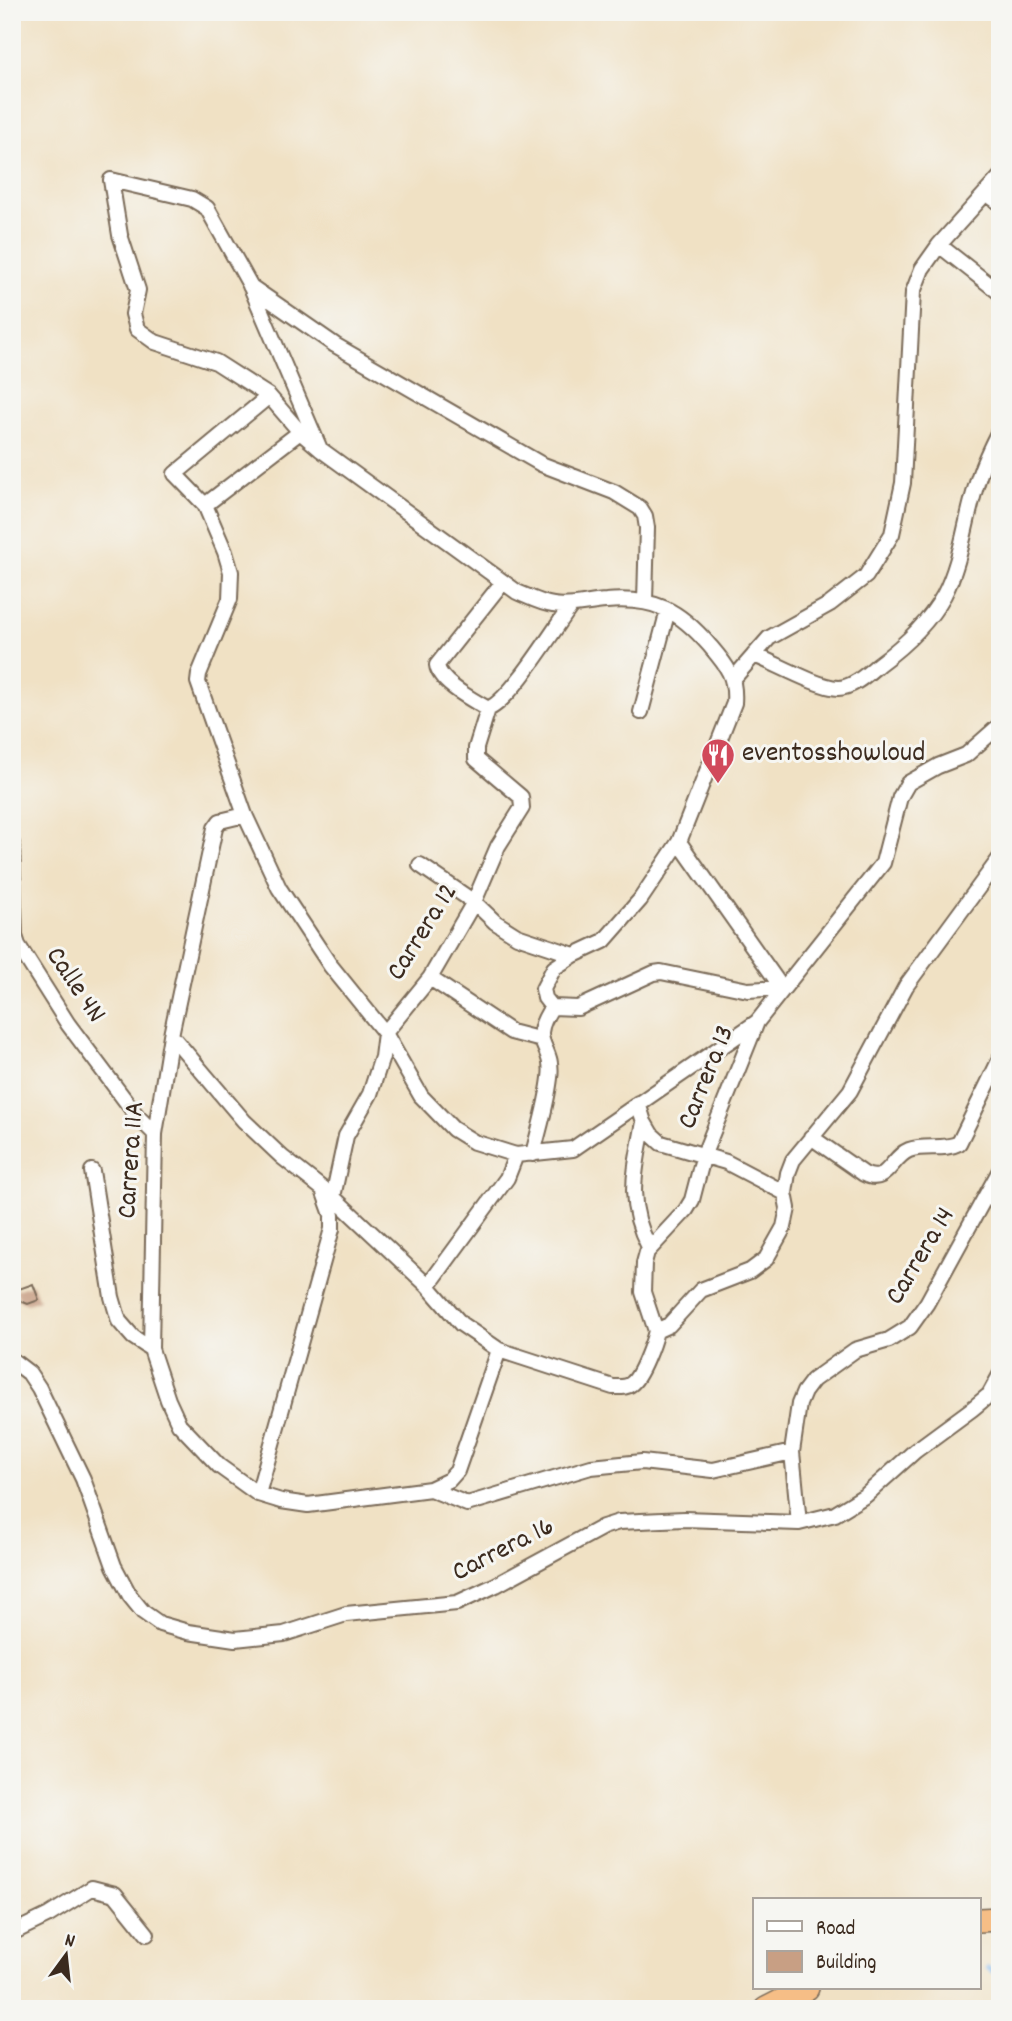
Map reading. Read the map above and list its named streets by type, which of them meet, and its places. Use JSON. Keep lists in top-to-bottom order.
{
  "streets": {
    "street": [
      "Carrera 12",
      "Calle 4N",
      "Carrera 13",
      "Carrera 11A",
      "Carrera 14",
      "Carrera 16"
    ]
  },
  "crossings": [
    ["Carrera 12", "Carrera 11A"],
    ["Calle 4N", "Carrera 11A"],
    ["Carrera 14", "Carrera 16"]
  ],
  "places": {
    "restaurant": ["eventosshowloud"]
  },
  "legend": ["Road", "Building"],
  "north": "top"
}
